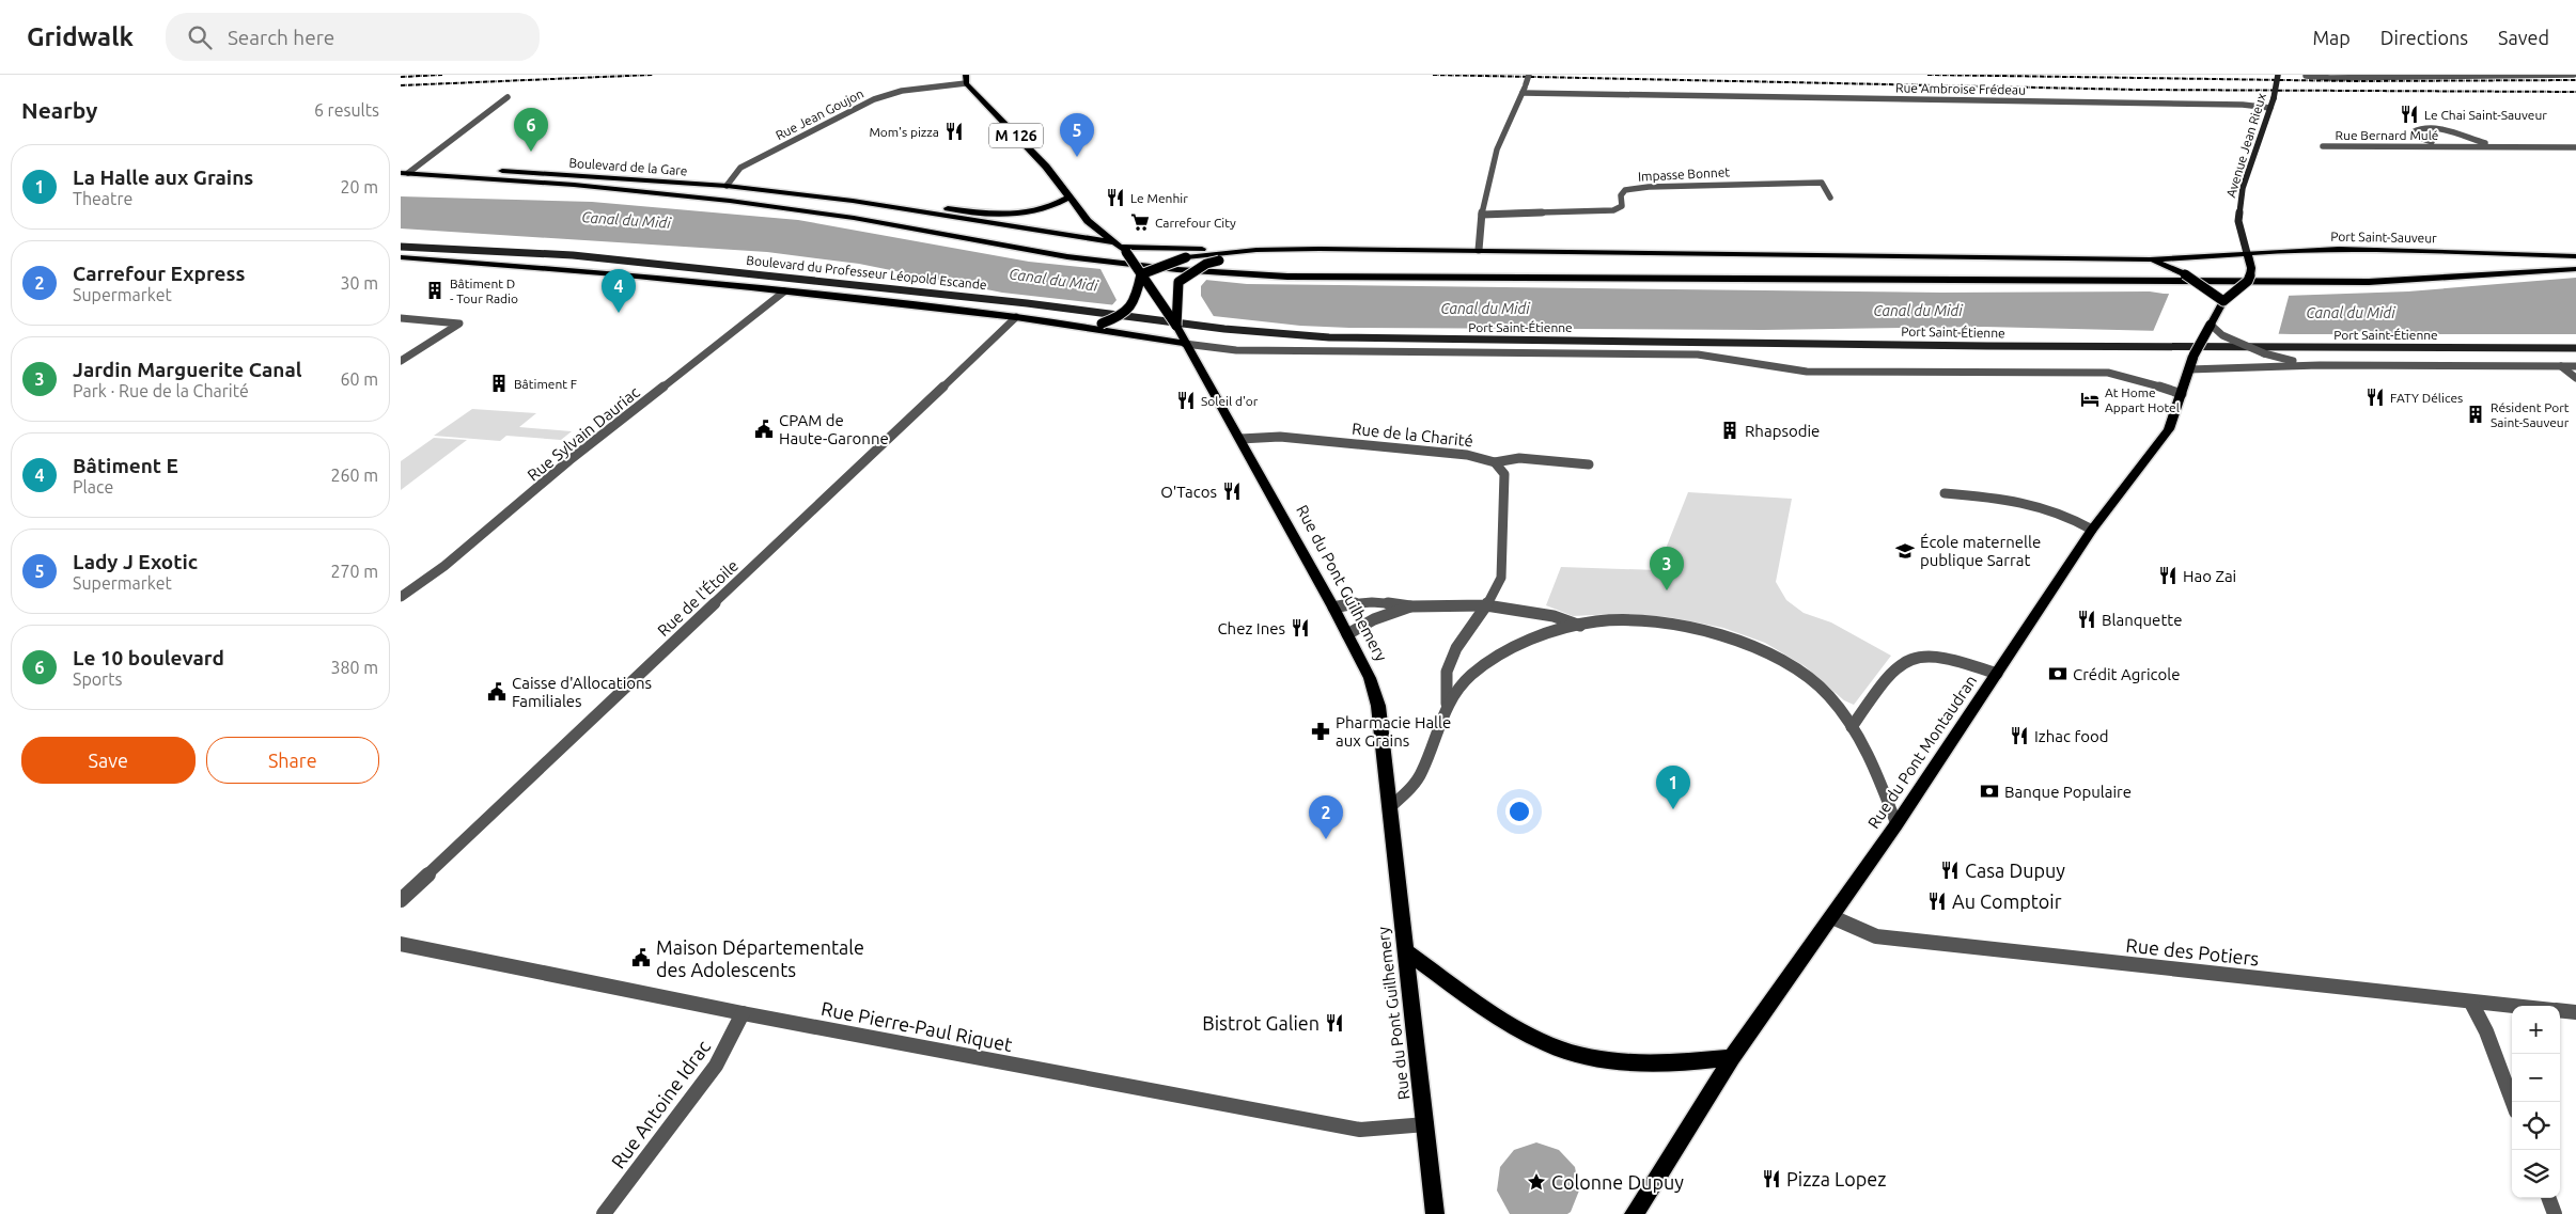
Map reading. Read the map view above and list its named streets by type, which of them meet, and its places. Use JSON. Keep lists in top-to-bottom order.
{
  "streets": {
    "main road": [
      "M 126",
      "Avenue Jean Rieux",
      "Boulevard de la Gare",
      "Port Saint-Sauveur",
      "Boulevard du Professeur Léopold Escande",
      "Port Saint-Étienne",
      "Rue du Pont Guilhemery",
      "Rue du Pont Montaudran"
    ],
    "street": [
      "Rue Ambroise Frédeau",
      "Rue Jean Goujon",
      "Rue Bernard Mulé",
      "Impasse Bonnet",
      "Rue Sylvain Dauriac",
      "Rue de la Charité",
      "Rue de l'Étoile",
      "Rue des Potiers",
      "Rue Pierre-Paul Riquet",
      "Rue Antoine Idrac"
    ]
  },
  "crossings": [
    ["Rue Ambroise Frédeau", "Avenue Jean Rieux"],
    ["Rue Jean Goujon", "M 126"],
    ["Rue Jean Goujon", "Boulevard de la Gare"],
    ["M 126", "Boulevard de la Gare"],
    ["Avenue Jean Rieux", "Port Saint-Sauveur"],
    ["Avenue Jean Rieux", "Rue du Pont Montaudran"],
    ["Port Saint-Sauveur", "Rue du Pont Montaudran"],
    ["Boulevard du Professeur Léopold Escande", "Port Saint-Étienne"],
    ["Boulevard du Professeur Léopold Escande", "Rue Sylvain Dauriac"],
    ["Boulevard du Professeur Léopold Escande", "Rue du Pont Guilhemery"],
    ["Boulevard du Professeur Léopold Escande", "Rue de l'Étoile"],
    ["Port Saint-Étienne", "Rue du Pont Guilhemery"],
    ["Port Saint-Étienne", "Rue du Pont Montaudran"],
    ["Rue de la Charité", "Rue du Pont Guilhemery"],
    ["Rue du Pont Guilhemery", "Rue Pierre-Paul Riquet"],
    ["Rue du Pont Montaudran", "Rue des Potiers"],
    ["Rue Pierre-Paul Riquet", "Rue Antoine Idrac"]
  ],
  "water": ["Canal du Midi"],
  "places": {
    "restaurant": [
      "Le Chai Saint-Sauveur",
      "Mom's pizza",
      "Le Menhir",
      "FATY Délices",
      "Soleil d'or",
      "O'Tacos",
      "Hao Zai",
      "Blanquette",
      "Chez Ines",
      "Izhac food",
      "Casa Dupuy",
      "Au Comptoir",
      "Bistrot Galien",
      "Pizza Lopez"
    ],
    "supermarket": ["Carrefour City"],
    "building": [
      "Bâtiment D - Tour Radio",
      "Bâtiment F",
      "Résident Port Saint-Sauveur",
      "Rhapsodie"
    ],
    "hotel": ["At Home Appart Hotel"],
    "public building": ["CPAM de Haute-Garonne", "Caisse d'Allocations Familiales", "Maison Départementale des Adolescents"],
    "school or university": ["École maternelle publique Sarrat"],
    "bank": ["Crédit Agricole", "Banque Populaire"],
    "pharmacy": ["Pharmacie Halle aux Grains"],
    "place": ["Colonne Dupuy"]
  },
  "page": {
    "header": "Gridwalk",
    "search": "Search here",
    "nav": ["Map", "Directions", "Saved"],
    "heading": ["Nearby", "6 results"],
    "pins": [
      "6",
      "5",
      "4",
      "3",
      "1",
      "2"
    ],
    "list": [
      {
        "mark": "1",
        "name": "La Halle aux Grains",
        "note": "Theatre",
        "value": "20 m"
      },
      {
        "mark": "2",
        "name": "Carrefour Express",
        "note": "Supermarket",
        "value": "30 m"
      },
      {
        "mark": "3",
        "name": "Jardin Marguerite Canal",
        "note": "Park · Rue de la Charité",
        "value": "60 m"
      },
      {
        "mark": "4",
        "name": "Bâtiment E",
        "note": "Place",
        "value": "260 m"
      },
      {
        "mark": "5",
        "name": "Lady J Exotic",
        "note": "Supermarket",
        "value": "270 m"
      },
      {
        "mark": "6",
        "name": "Le 10 boulevard",
        "note": "Sports",
        "value": "380 m"
      }
    ],
    "buttons": ["Save", "Share"],
    "map_buttons": ["+", "−"]
  }
}
